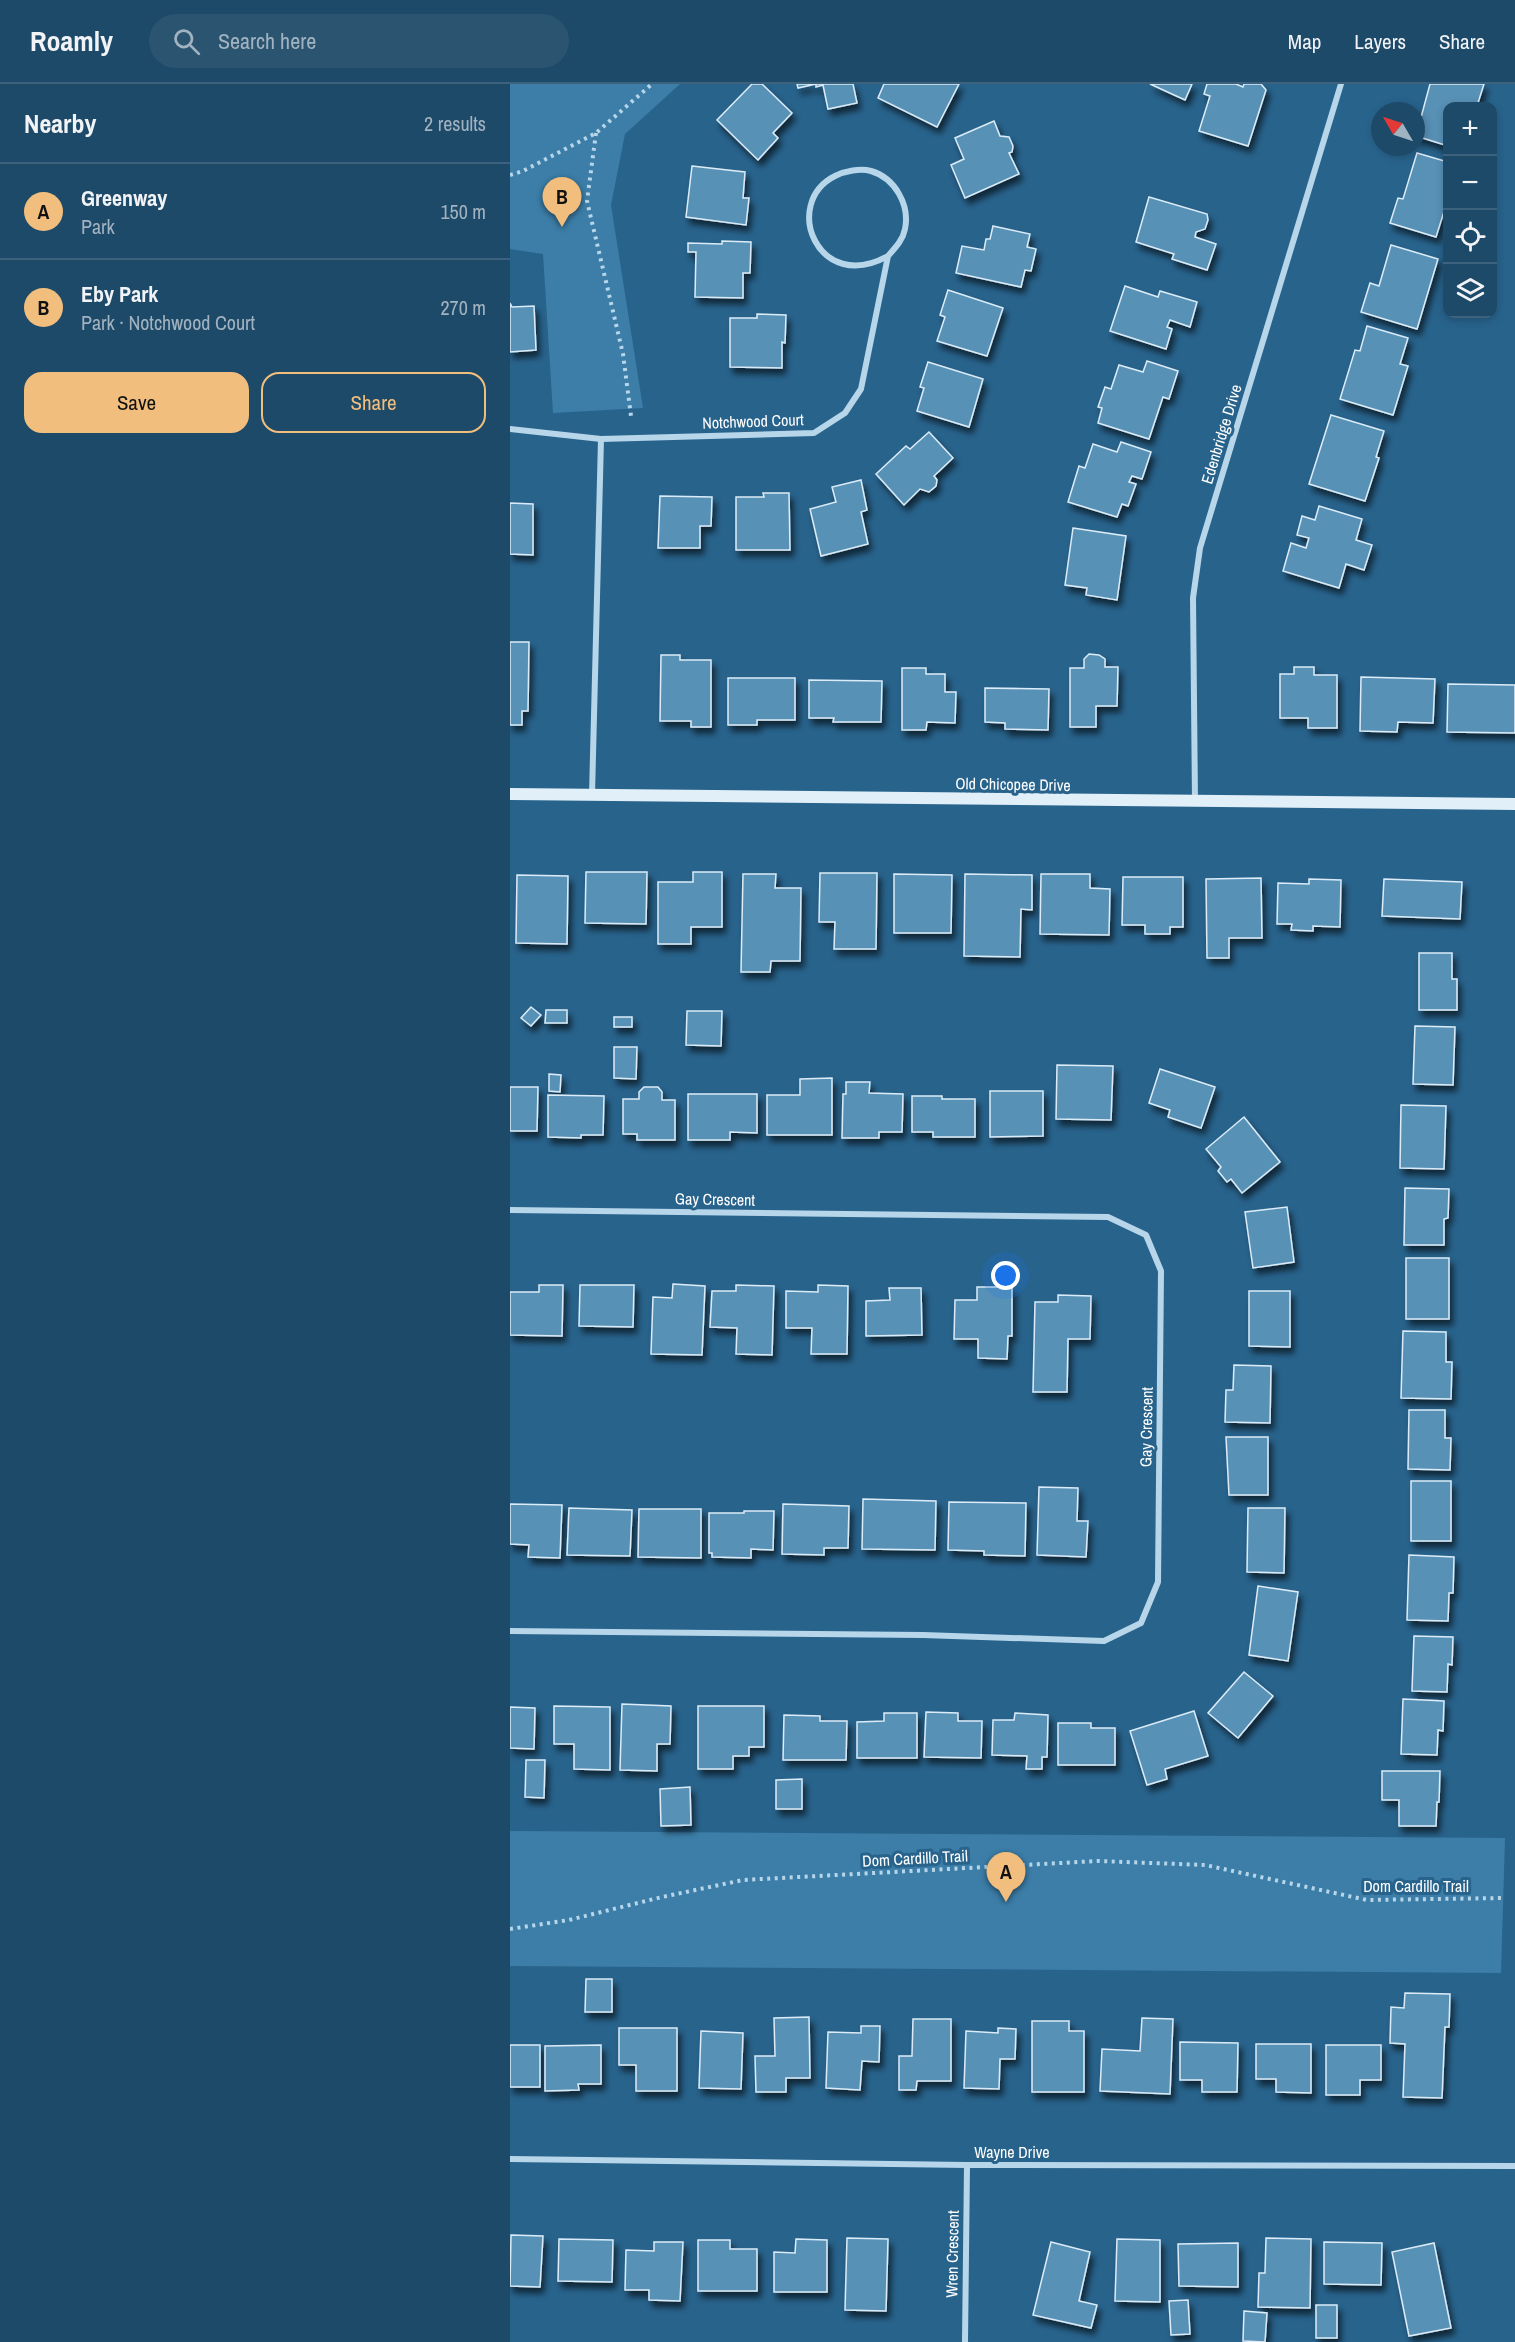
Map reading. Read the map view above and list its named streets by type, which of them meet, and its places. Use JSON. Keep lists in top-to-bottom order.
{
  "streets": {
    "street": [
      "Notchwood Court",
      "Edenbridge Drive",
      "Old Chicopee Drive",
      "Gay Crescent",
      "Wayne Drive",
      "Wren Crescent"
    ],
    "path": ["Dom Cardillo Trail"]
  },
  "crossings": [
    ["Edenbridge Drive", "Old Chicopee Drive"],
    ["Wayne Drive", "Wren Crescent"]
  ],
  "north": "top left",
  "page": {
    "header": "Roamly",
    "search": "Search here",
    "nav": ["Map", "Layers", "Share"],
    "heading": ["Nearby", "2 results"],
    "map_buttons": ["+", "−"],
    "list": [
      {
        "mark": "A",
        "name": "Greenway",
        "note": "Park",
        "value": "150 m"
      },
      {
        "mark": "B",
        "name": "Eby Park",
        "note": "Park · Notchwood Court",
        "value": "270 m"
      }
    ],
    "pins": ["B", "A"],
    "buttons": ["Save", "Share"]
  }
}
